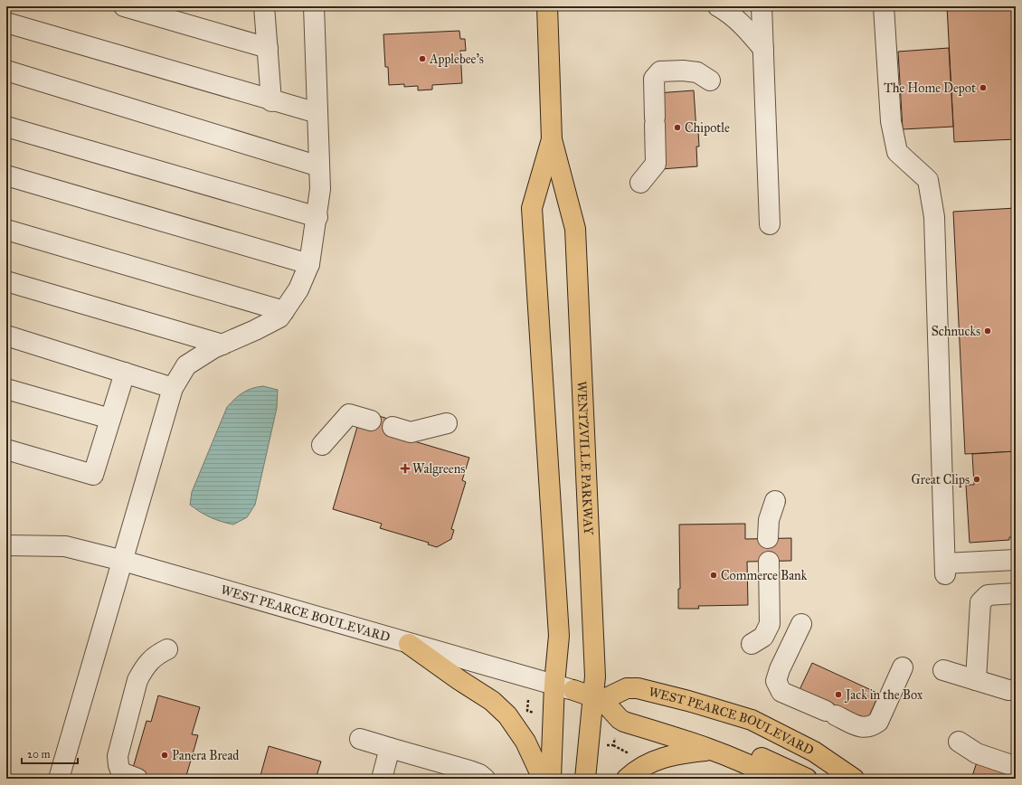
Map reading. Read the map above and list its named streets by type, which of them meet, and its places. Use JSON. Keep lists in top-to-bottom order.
{
  "streets": {
    "main road": ["WENTZVILLE PARKWAY", "WEST PEARCE BOULEVARD"]
  },
  "crossings": [
    ["WENTZVILLE PARKWAY", "WEST PEARCE BOULEVARD"]
  ],
  "places": {
    "other": [
      "Applebee's",
      "The Home Depot",
      "Chipotle",
      "Schnucks",
      "Great Clips",
      "Commerce Bank",
      "Jack in the Box",
      "Panera Bread"
    ],
    "health": ["Walgreens"]
  },
  "scale_bar": "20 m"
}
